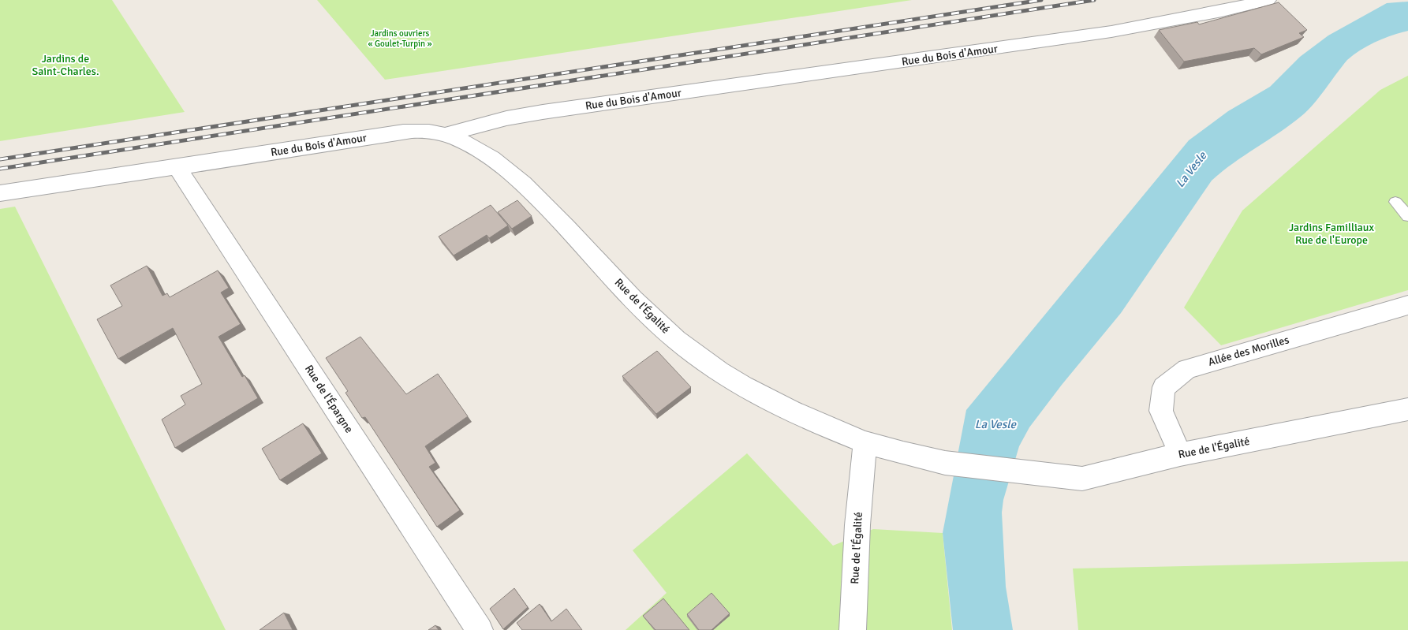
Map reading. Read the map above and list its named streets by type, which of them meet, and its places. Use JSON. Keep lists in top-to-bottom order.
{
  "streets": {
    "street": [
      "Rue du Bois d'Amour",
      "Rue de l'Égalité",
      "Allée des Morilles",
      "Rue de l'Épargne"
    ]
  },
  "crossings": [
    ["Rue du Bois d'Amour", "Rue de l'Égalité"],
    ["Rue du Bois d'Amour", "Rue de l'Épargne"],
    ["Rue de l'Égalité", "Allée des Morilles"]
  ],
  "water": ["La Vesle"],
  "parks": ["Jardins ouvriers « Goulet-Turpin »", "Jardins de Saint-Charles.", "Jardins Familliaux Rue de l'Europe"]
}
